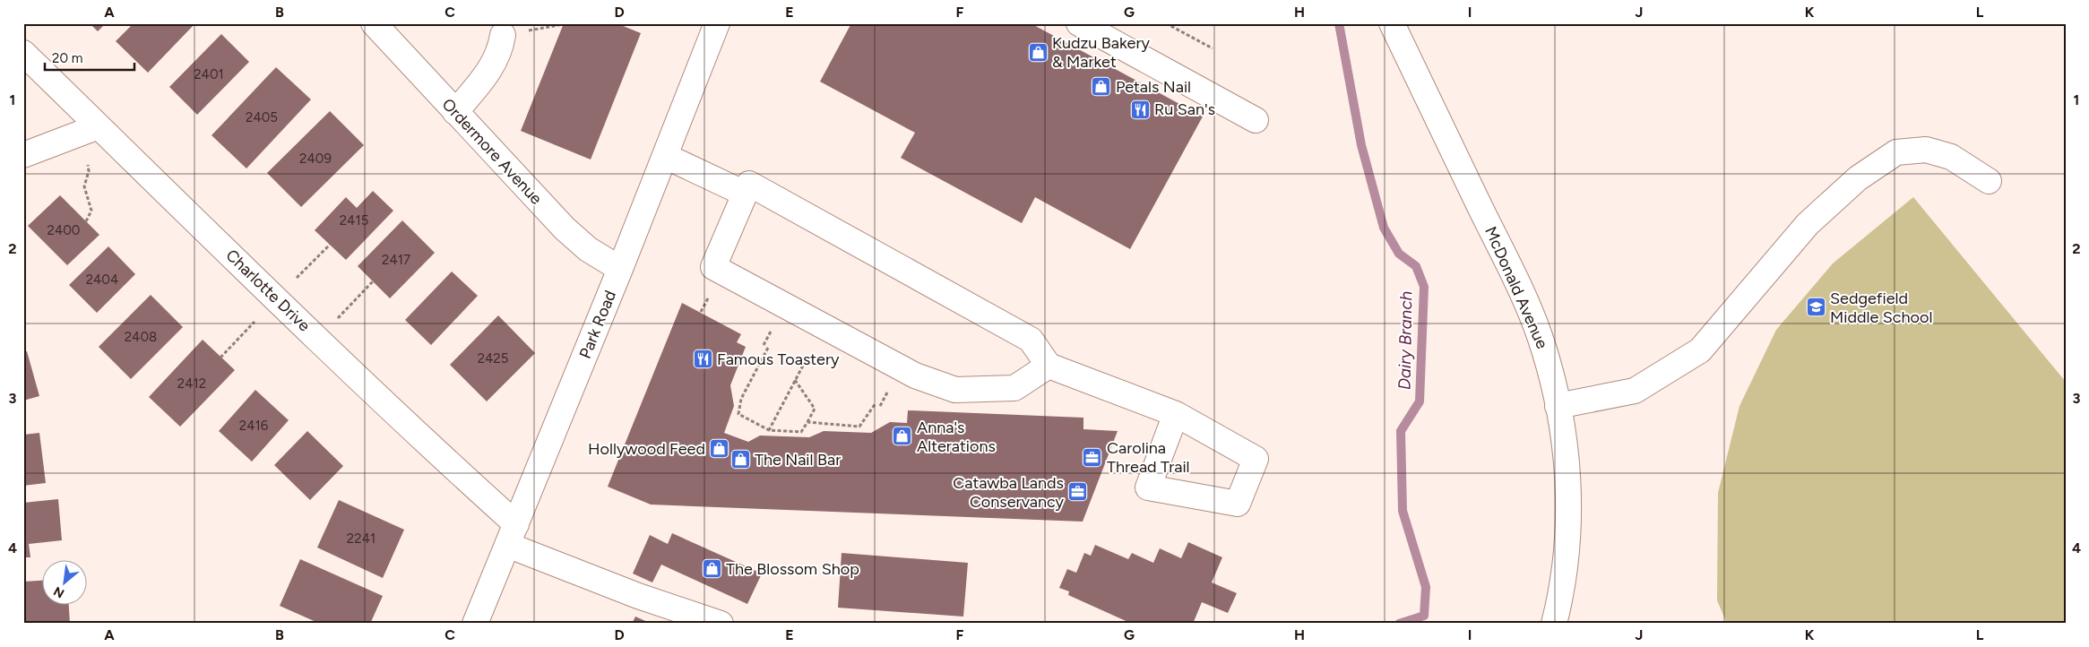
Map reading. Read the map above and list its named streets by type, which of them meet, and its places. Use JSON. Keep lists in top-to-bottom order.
{
  "streets": {
    "street": [
      "Ordermore Avenue",
      "McDonald Avenue",
      "Charlotte Drive",
      "Park Road"
    ]
  },
  "crossings": [
    ["Ordermore Avenue", "Park Road"],
    ["Charlotte Drive", "Park Road"]
  ],
  "water": ["Dairy Branch"],
  "places": {
    "shop": [
      "Kudzu Bakery & Market",
      "Petals Nail",
      "Anna's Alterations",
      "Hollywood Feed",
      "The Nail Bar",
      "The Blossom Shop"
    ],
    "restaurant": ["Ru San's", "Famous Toastery"],
    "school or university": ["Sedgefield Middle School"],
    "office": ["Carolina Thread Trail", "Catawba Lands Conservancy"]
  },
  "house_numbers": [
    "2401",
    "2405",
    "2409",
    "2415",
    "2400",
    "2417",
    "2404",
    "2408",
    "2425",
    "2412",
    "2416",
    "2241"
  ],
  "scale_bar": "20 m",
  "north": "bottom left",
  "grid": {
    "columns": [
      "A",
      "B",
      "C",
      "D",
      "E",
      "F",
      "G",
      "H",
      "I",
      "J",
      "K",
      "L"
    ],
    "rows": [
      "1",
      "2",
      "3",
      "4"
    ]
  }
}
